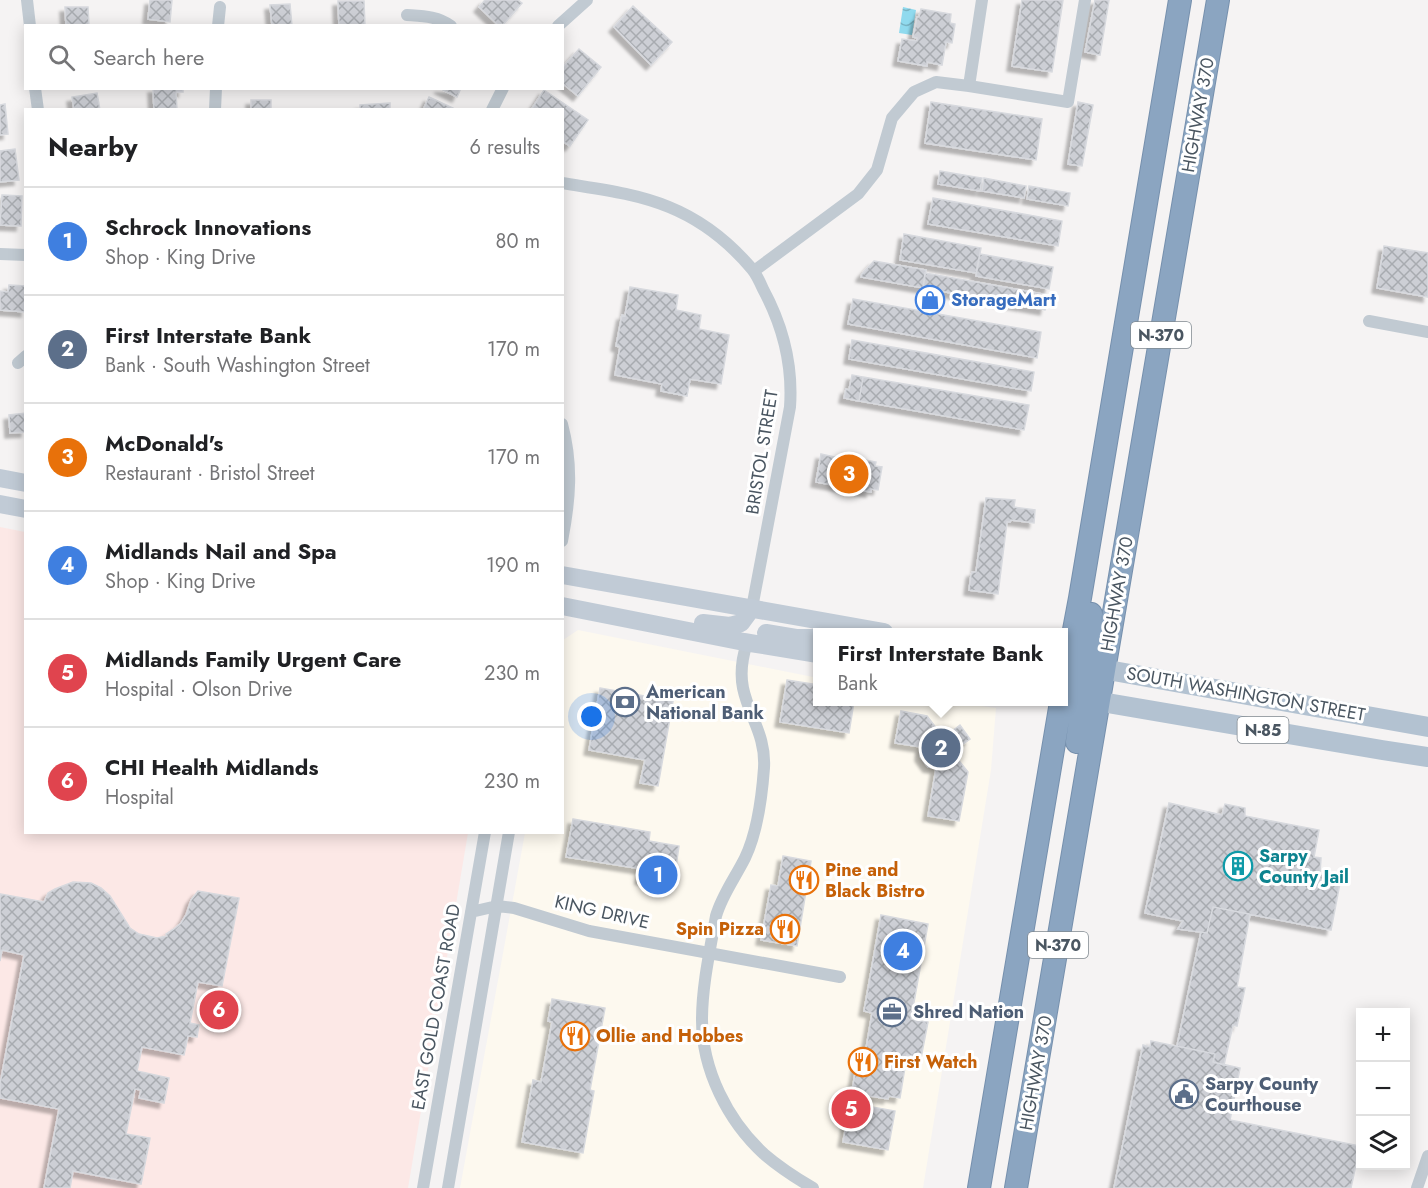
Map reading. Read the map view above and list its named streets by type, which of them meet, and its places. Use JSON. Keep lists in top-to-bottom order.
{
  "streets": {
    "highway": ["HIGHWAY 370", "N-370"],
    "main road": ["SOUTH WASHINGTON STREET", "N-85"],
    "street": ["BRISTOL STREET", "KING DRIVE", "EAST GOLD COAST ROAD"]
  },
  "crossings": [
    ["HIGHWAY 370", "SOUTH WASHINGTON STREET"],
    ["KING DRIVE", "EAST GOLD COAST ROAD"]
  ],
  "places": {
    "shop": ["StorageMart"],
    "bank": ["American National Bank"],
    "building": ["Sarpy County Jail"],
    "restaurant": [
      "Pine and Black Bistro",
      "Spin Pizza",
      "Ollie and Hobbes",
      "First Watch"
    ],
    "office": ["Shred Nation"],
    "public building": ["Sarpy County Courthouse"]
  },
  "page": {
    "search": "Search here",
    "heading": ["Nearby", "6 results"],
    "list": [
      {
        "mark": "1",
        "name": "Schrock Innovations",
        "note": "Shop · King Drive",
        "value": "80 m"
      },
      {
        "mark": "2",
        "name": "First Interstate Bank",
        "note": "Bank · South Washington Street",
        "value": "170 m"
      },
      {
        "mark": "3",
        "name": "McDonald's",
        "note": "Restaurant · Bristol Street",
        "value": "170 m"
      },
      {
        "mark": "4",
        "name": "Midlands Nail and Spa",
        "note": "Shop · King Drive",
        "value": "190 m"
      },
      {
        "mark": "5",
        "name": "Midlands Family Urgent Care",
        "note": "Hospital · Olson Drive",
        "value": "230 m"
      },
      {
        "mark": "6",
        "name": "CHI Health Midlands",
        "note": "Hospital",
        "value": "230 m"
      }
    ],
    "pins": [
      "3",
      "2",
      "1",
      "4",
      "6",
      "5"
    ],
    "popup": ["First Interstate Bank", "Bank"],
    "map_buttons": ["+", "−"]
  }
}
